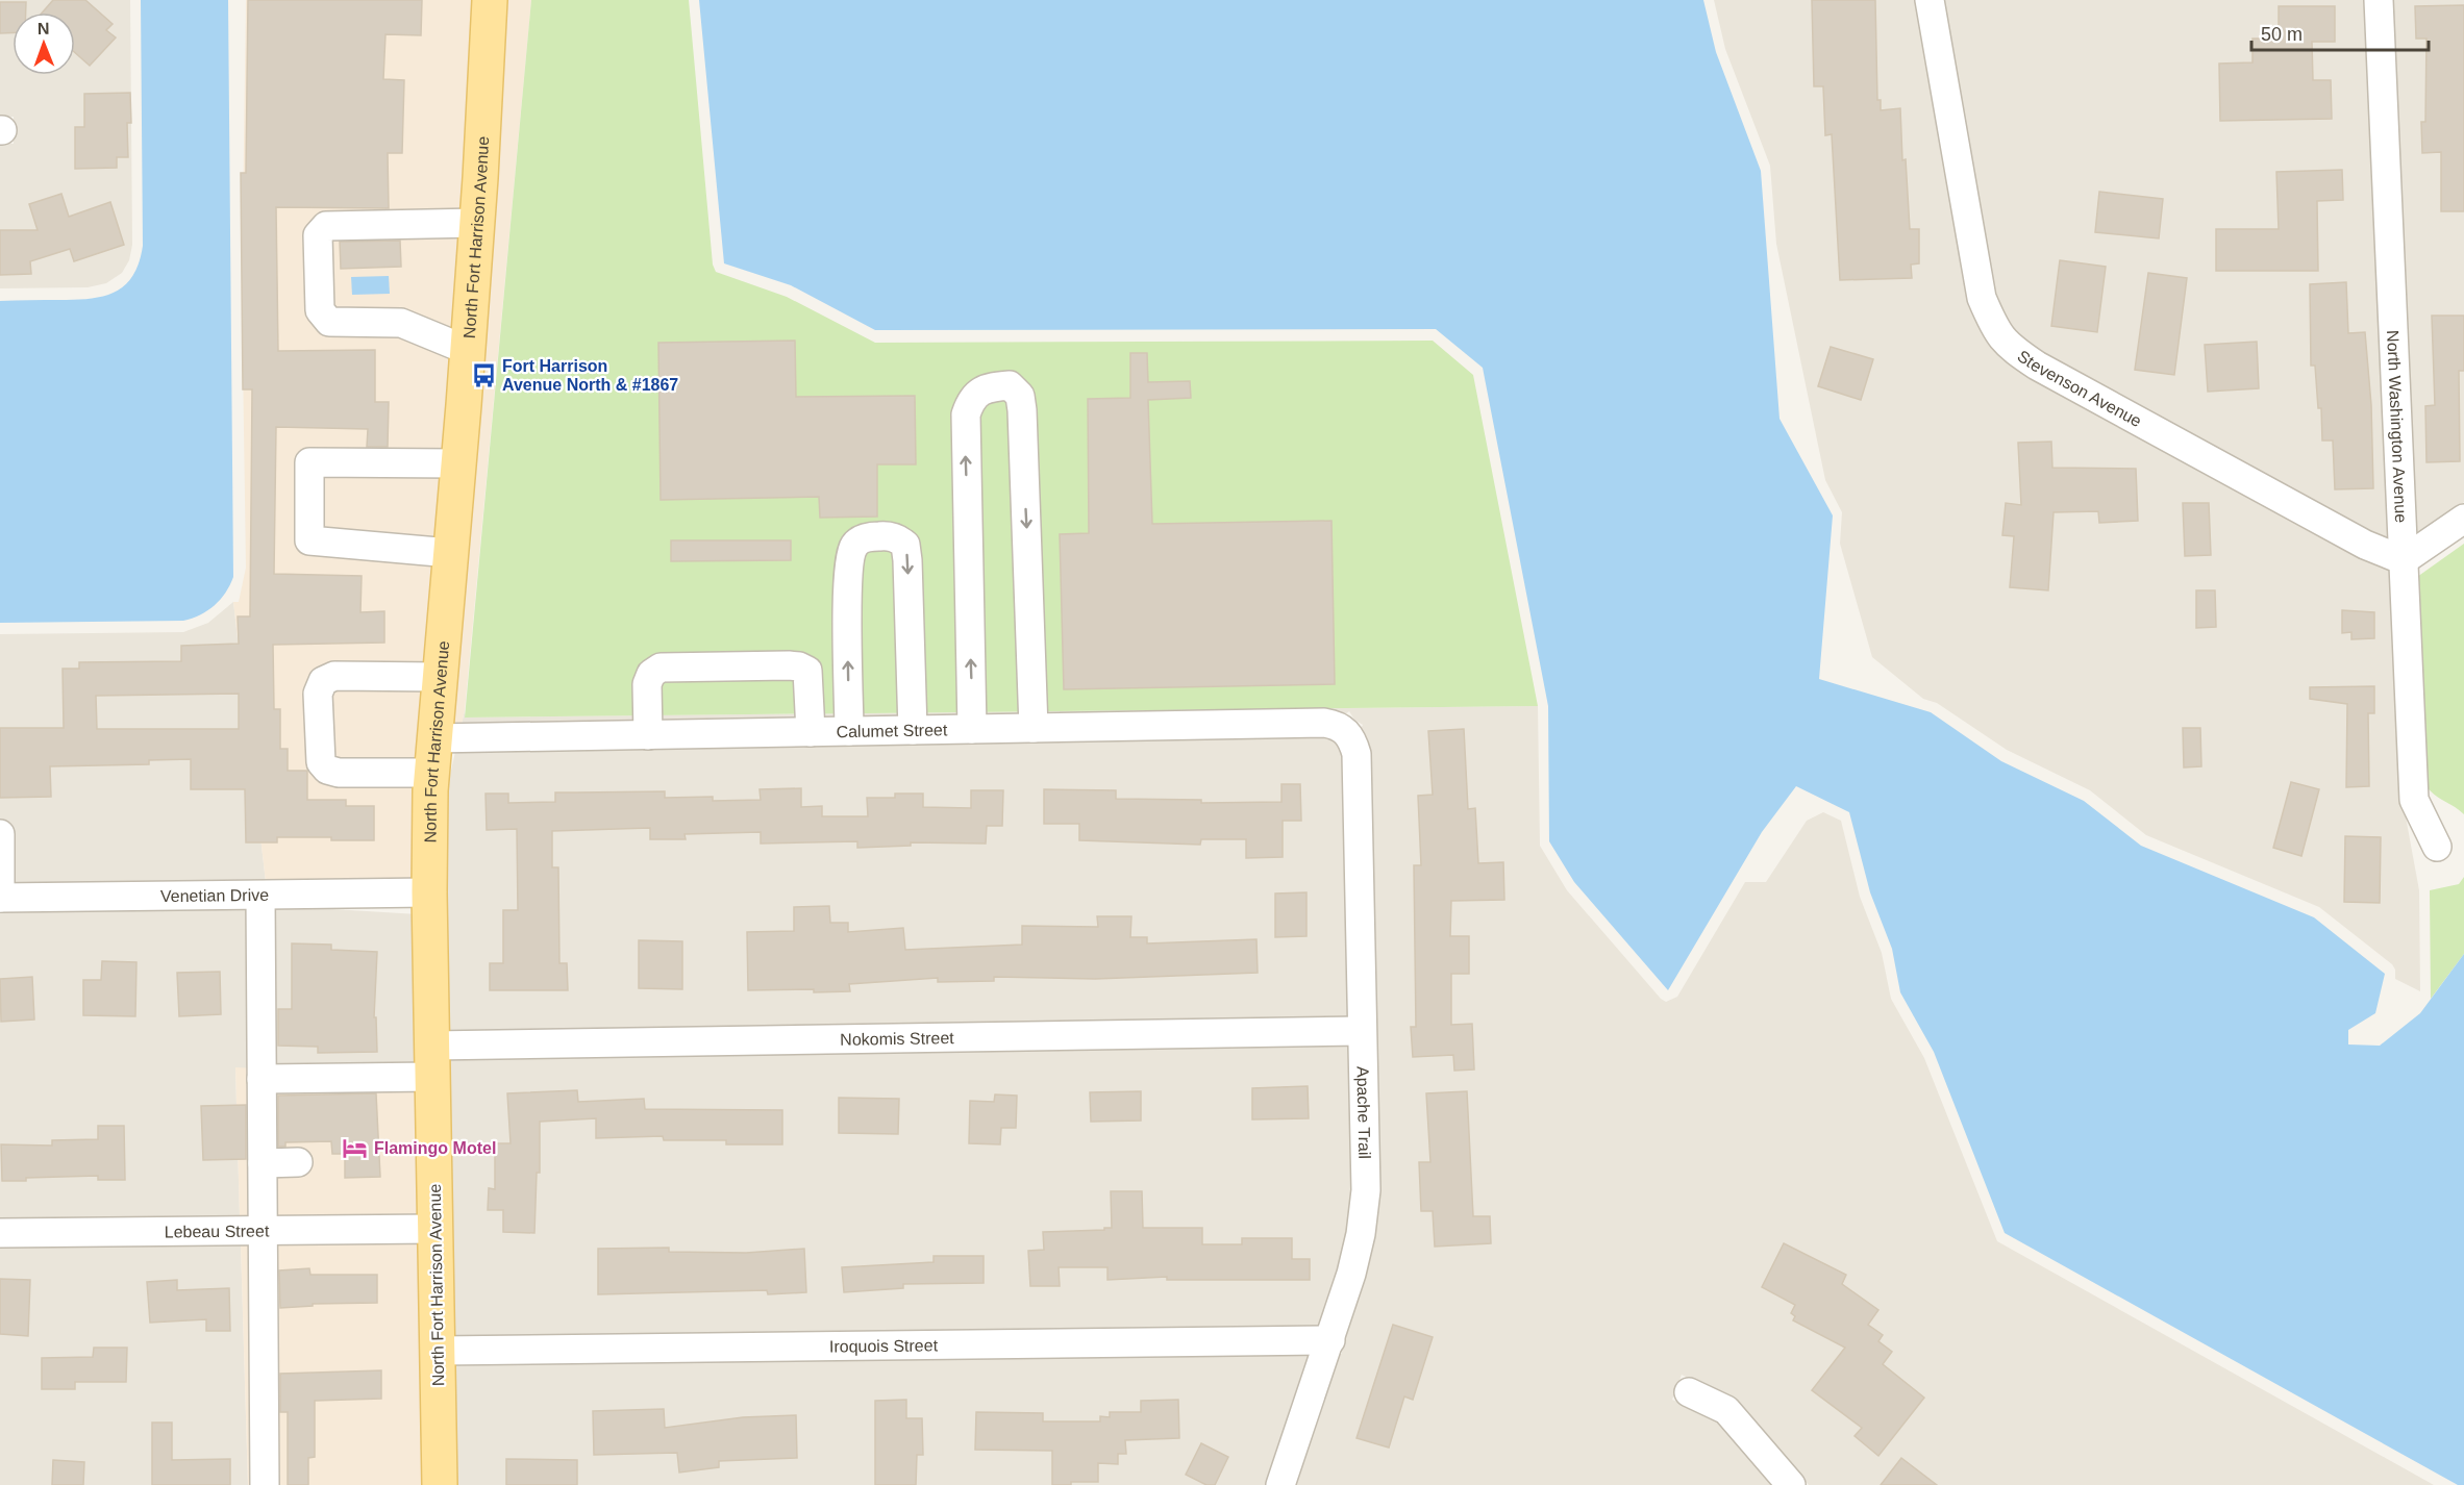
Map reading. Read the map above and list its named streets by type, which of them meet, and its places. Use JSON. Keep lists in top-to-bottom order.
{
  "streets": {
    "main road": ["North Fort Harrison Avenue"],
    "street": [
      "Stevenson Avenue",
      "North Washington Avenue",
      "Calumet Street",
      "Venetian Drive",
      "Nokomis Street",
      "Apache Trail",
      "Lebeau Street",
      "Iroquois Street"
    ]
  },
  "crossings": [
    ["North Fort Harrison Avenue", "Calumet Street"],
    ["North Fort Harrison Avenue", "Venetian Drive"],
    ["North Fort Harrison Avenue", "Nokomis Street"],
    ["North Fort Harrison Avenue", "Lebeau Street"],
    ["North Fort Harrison Avenue", "Iroquois Street"],
    ["Stevenson Avenue", "North Washington Avenue"],
    ["Calumet Street", "Apache Trail"],
    ["Nokomis Street", "Apache Trail"],
    ["Apache Trail", "Iroquois Street"]
  ],
  "places": {
    "bus stop": ["Fort Harrison Avenue North & #1867"],
    "hotel": ["Flamingo Motel"]
  },
  "scale_bar": "50 m",
  "north": "top"
}
